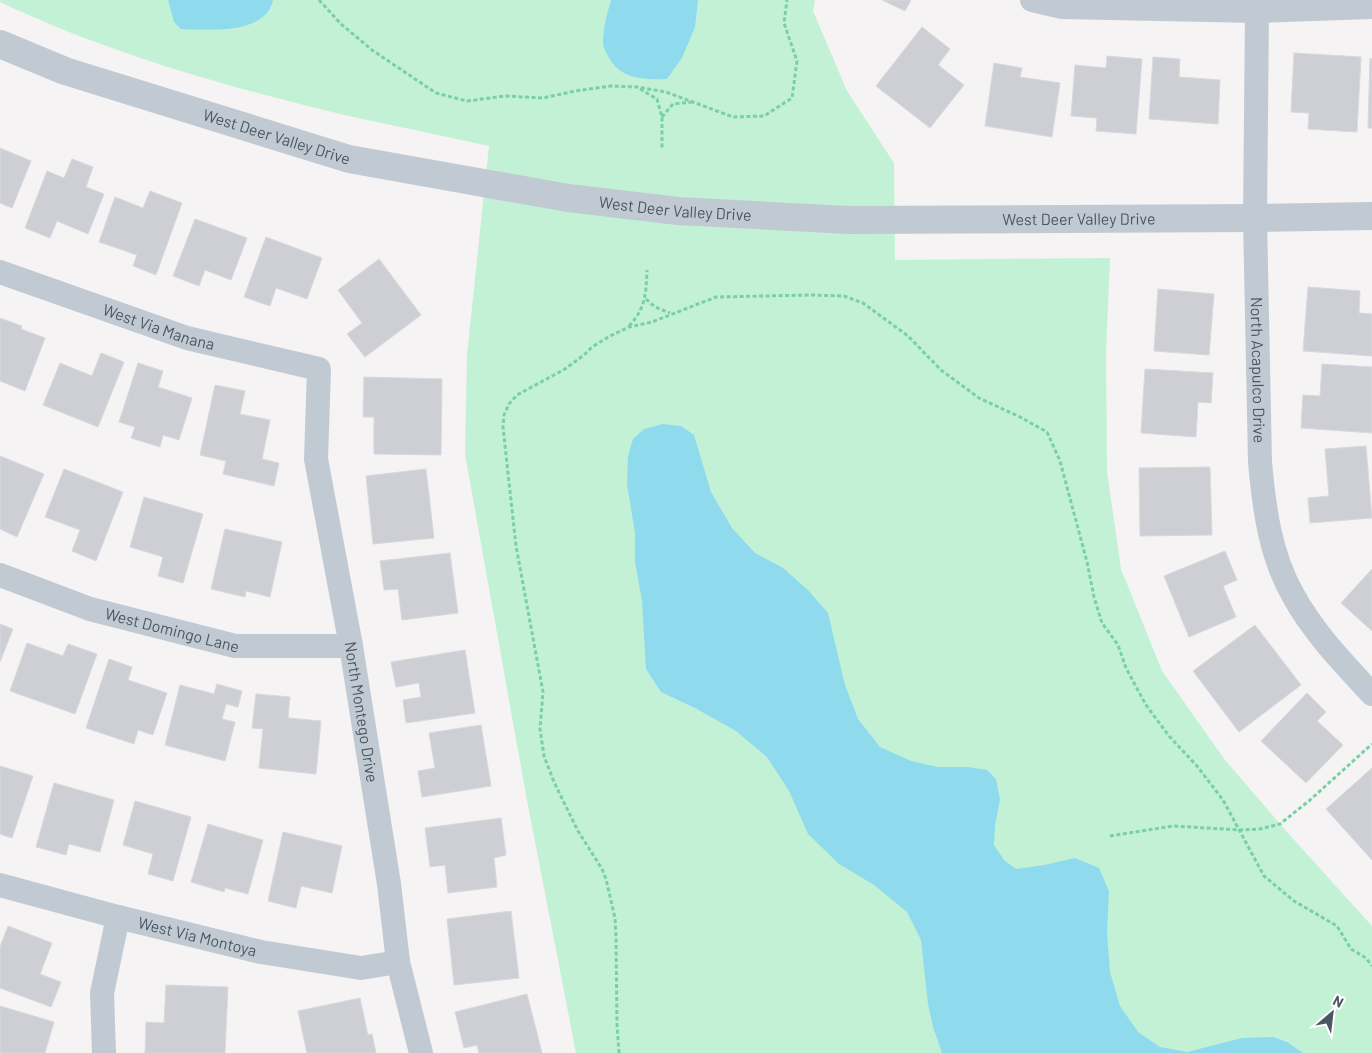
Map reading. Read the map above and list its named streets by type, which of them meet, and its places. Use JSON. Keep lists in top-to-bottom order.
{
  "streets": {
    "street": [
      "West Deer Valley Drive",
      "West Via Manana",
      "North Acapulco Drive",
      "West Domingo Lane",
      "North Montego Drive",
      "West Via Montoya"
    ]
  },
  "crossings": [
    ["West Deer Valley Drive", "North Acapulco Drive"],
    ["West Via Manana", "North Montego Drive"],
    ["West Domingo Lane", "North Montego Drive"],
    ["North Montego Drive", "West Via Montoya"]
  ],
  "north": "top right"
}
